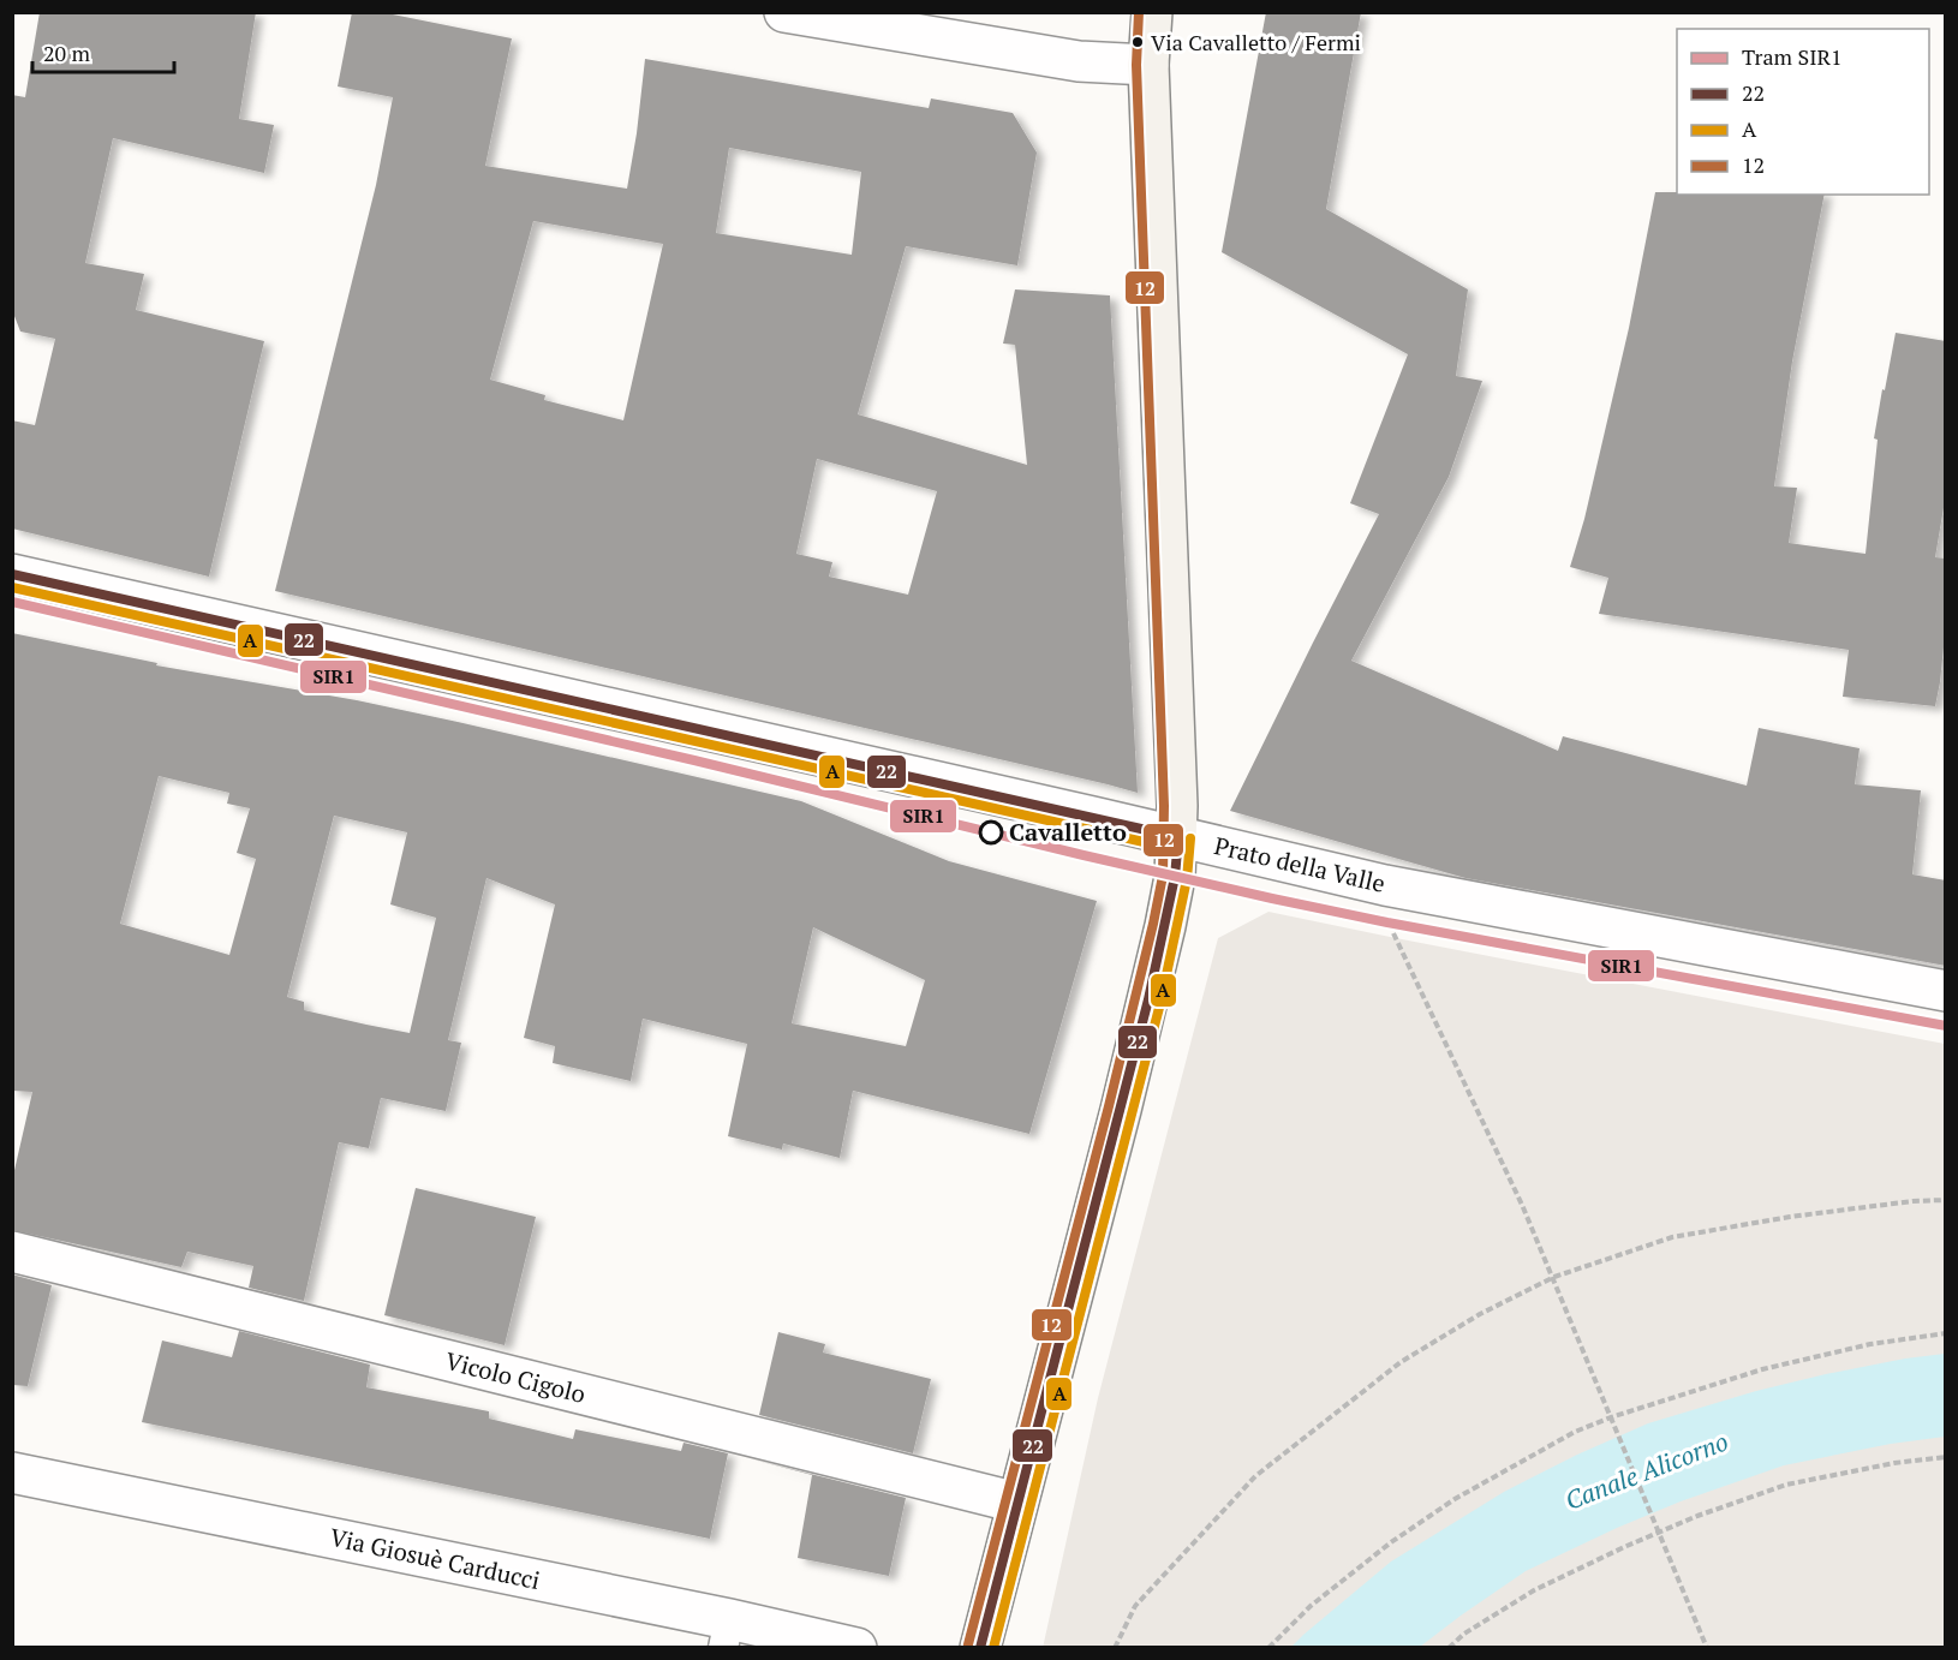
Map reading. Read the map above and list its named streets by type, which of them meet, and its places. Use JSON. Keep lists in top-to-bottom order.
{
  "streets": {
    "street": ["Prato della Valle", "Vicolo Cigolo", "Via Giosuè Carducci"]
  },
  "crossings": [
    ["Prato della Valle", "Vicolo Cigolo"]
  ],
  "water": ["Canale Alicorno"],
  "places": ["Via Cavalletto / Fermi", "Cavalletto"],
  "lines": [
    "transit line 12",
    "transit line 22",
    "transit line A",
    "tram line SIR1"
  ],
  "legend": [
    "Tram SIR1",
    "22",
    "A",
    "12"
  ],
  "scale_bar": "20 m"
}
